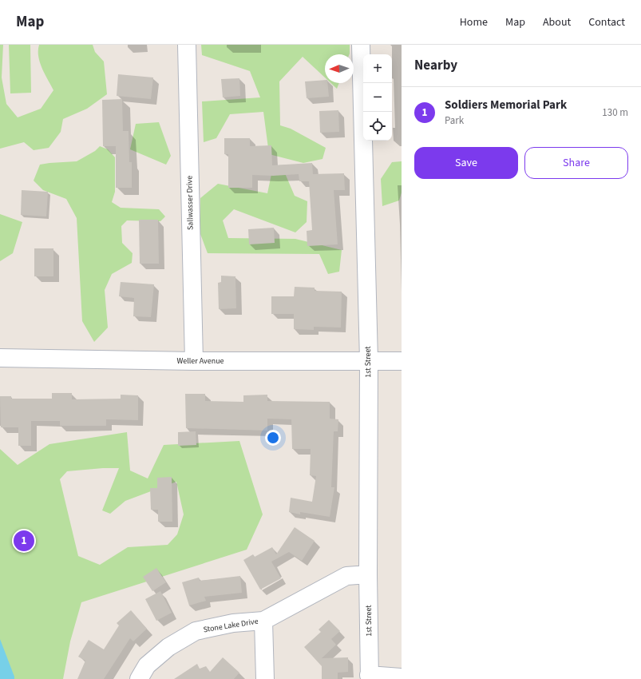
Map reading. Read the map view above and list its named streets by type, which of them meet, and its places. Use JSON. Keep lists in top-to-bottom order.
{
  "streets": {
    "street": [
      "Sallwasser Drive",
      "Weller Avenue",
      "1st Street",
      "Stone Lake Drive"
    ]
  },
  "crossings": [
    ["Sallwasser Drive", "Weller Avenue"],
    ["Weller Avenue", "1st Street"],
    ["1st Street", "Stone Lake Drive"]
  ],
  "north": "left",
  "page": {
    "header": "Map",
    "nav": [
      "Home",
      "Map",
      "About",
      "Contact"
    ],
    "heading": "Nearby",
    "map_buttons": ["+", "−"],
    "list": [
      {
        "mark": "1",
        "name": "Soldiers Memorial Park",
        "note": "Park",
        "value": "130 m"
      }
    ],
    "buttons": ["Save", "Share"],
    "pins": "1"
  }
}
